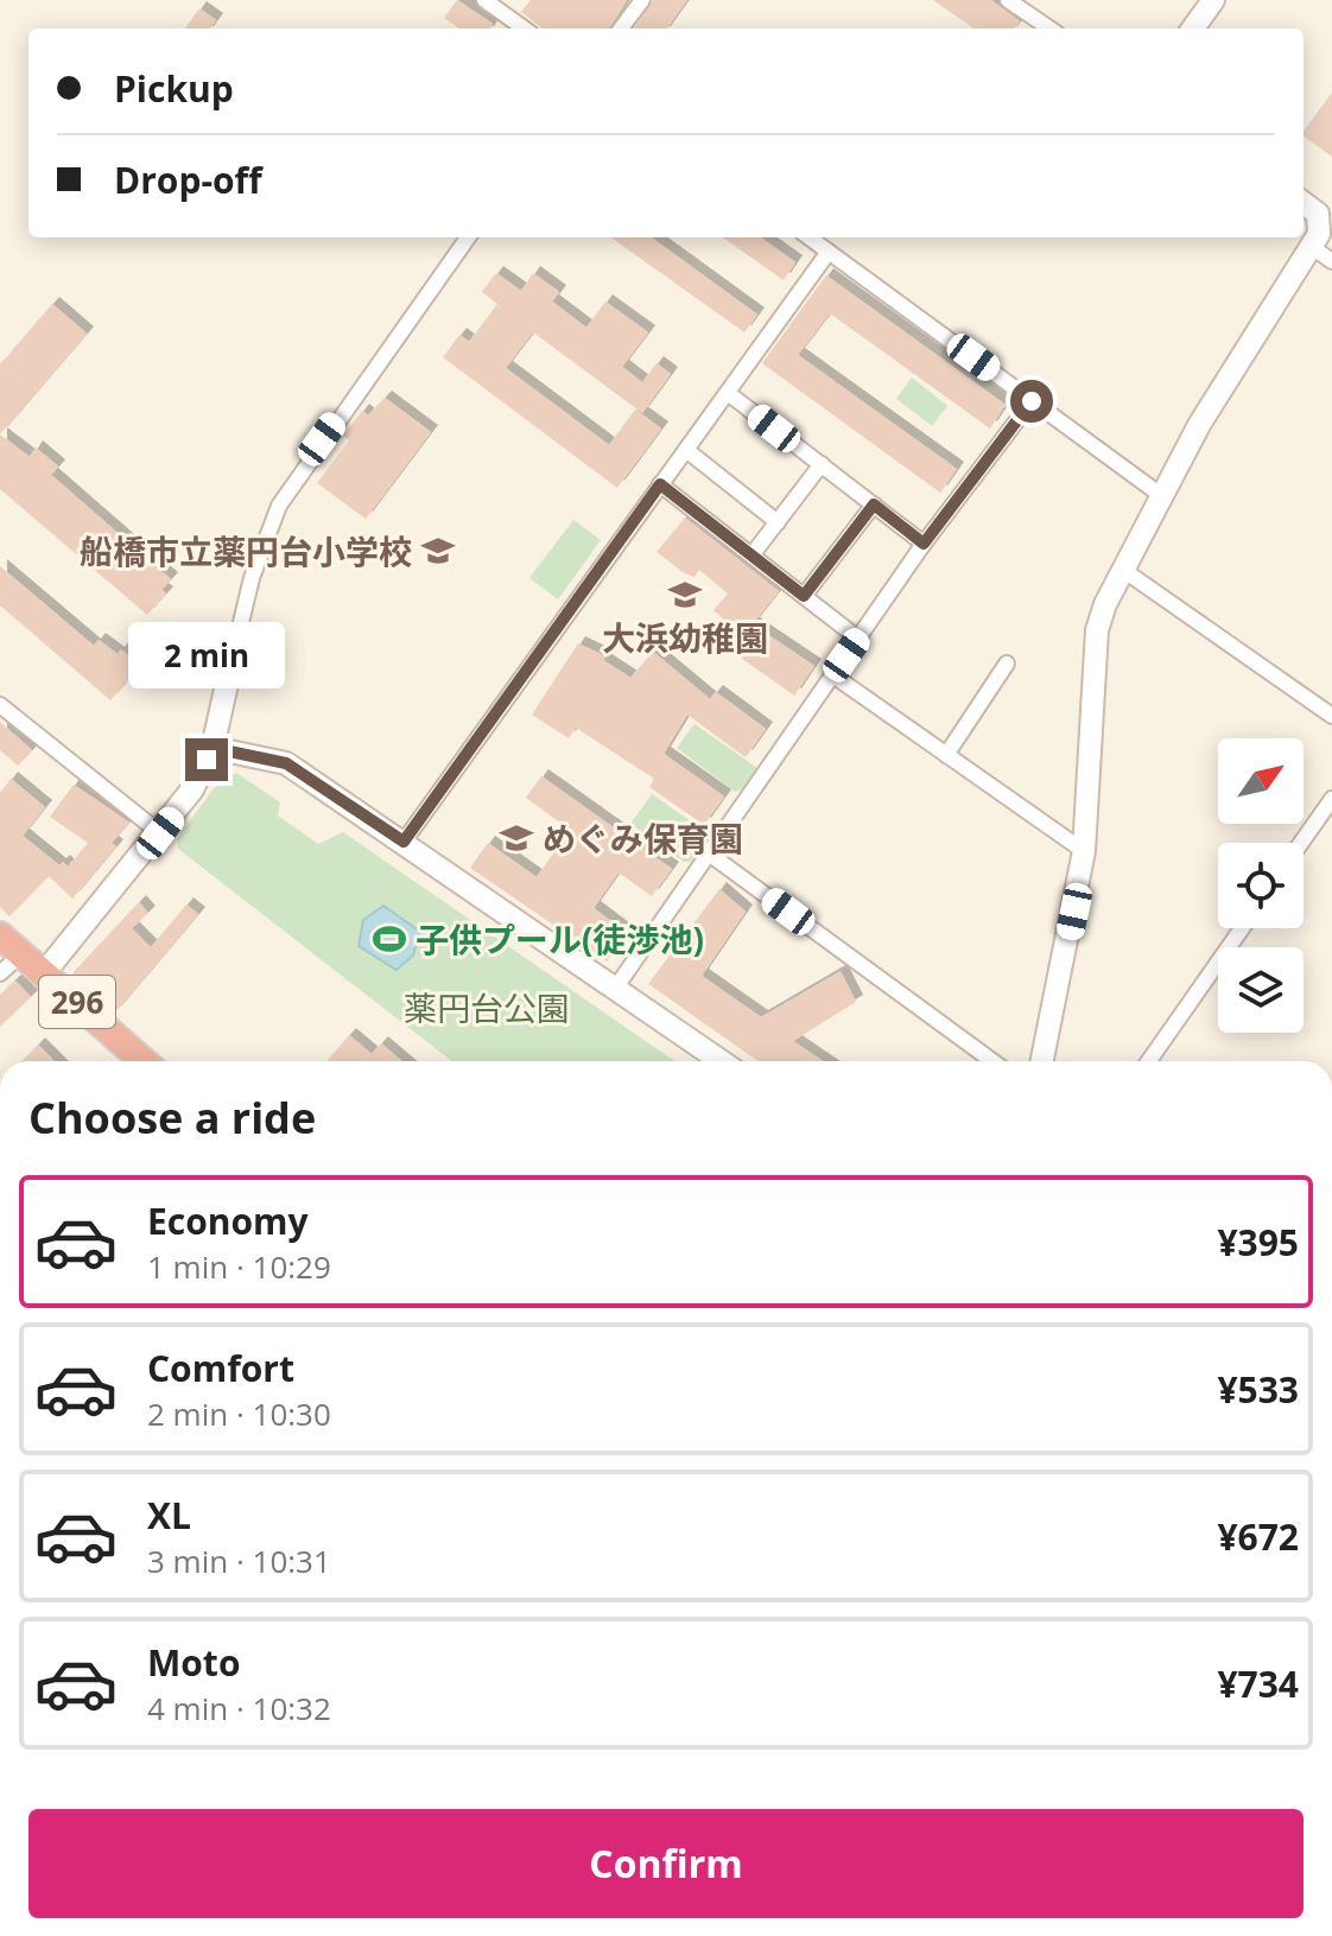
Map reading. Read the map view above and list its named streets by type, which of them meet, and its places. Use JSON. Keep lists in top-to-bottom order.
{
  "streets": {
    "highway": ["296"]
  },
  "parks": ["薬円台公園"],
  "places": {
    "school or university": ["船橋市立薬円台小学校", "大浜幼稚園", "めぐみ保育園"],
    "sports": ["子供プール(徒渉池)"]
  },
  "north": "top right",
  "page": {
    "banner": ["Pickup", "Drop-off"],
    "bubble": "2 min",
    "heading": "Choose a ride",
    "list": [
      {
        "name": "Economy",
        "note": "1 min · 10:29",
        "value": "¥395"
      },
      {
        "name": "Comfort",
        "note": "2 min · 10:30",
        "value": "¥533"
      },
      {
        "name": "XL",
        "note": "3 min · 10:31",
        "value": "¥672"
      },
      {
        "name": "Moto",
        "note": "4 min · 10:32",
        "value": "¥734"
      }
    ],
    "buttons": "Confirm"
  }
}
